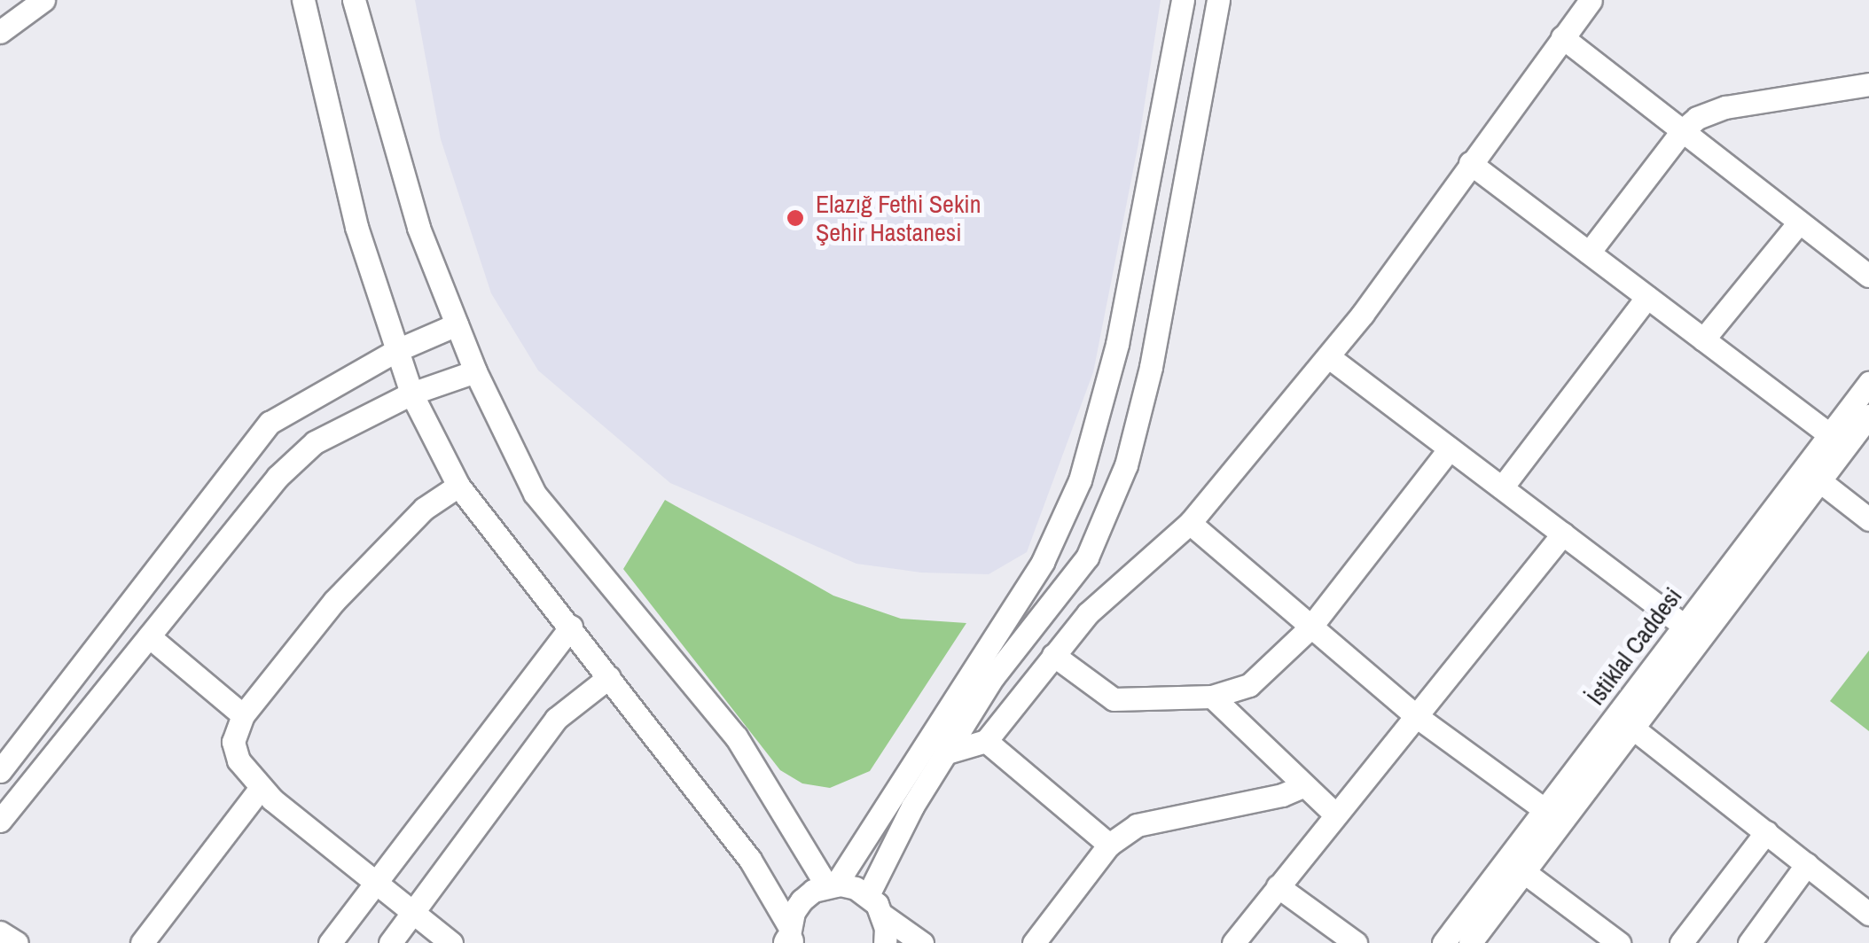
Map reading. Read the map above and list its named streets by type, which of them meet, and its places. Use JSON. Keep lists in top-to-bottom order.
{
  "streets": {
    "street": ["İstiklal Caddesi"]
  },
  "places": ["Elazığ Fethi Sekin Şehir Hastanesi"]
}
